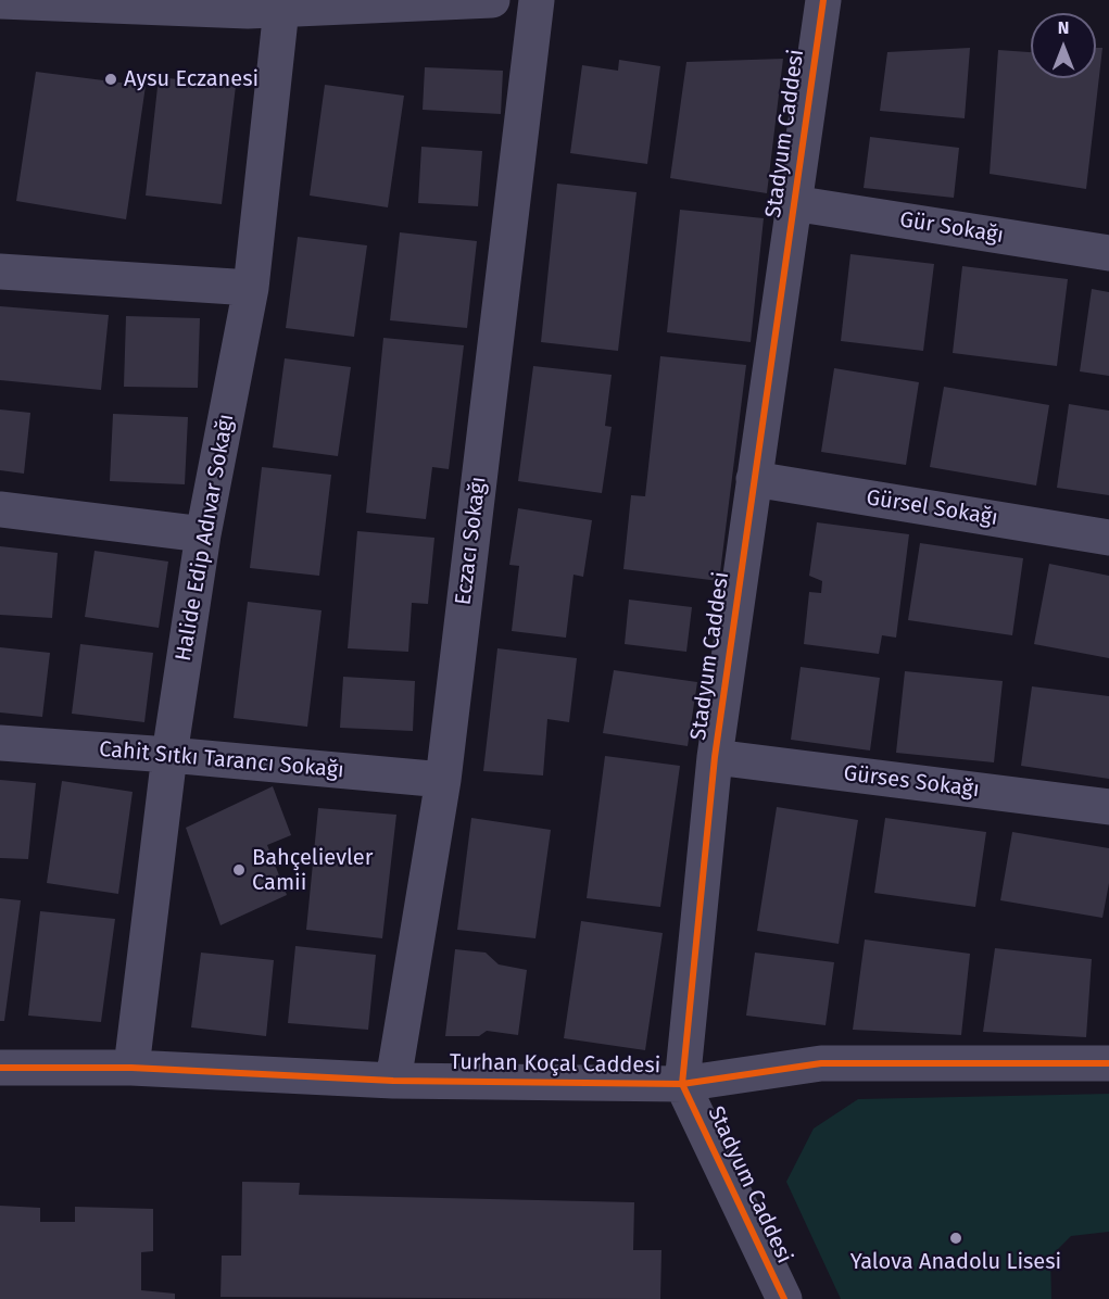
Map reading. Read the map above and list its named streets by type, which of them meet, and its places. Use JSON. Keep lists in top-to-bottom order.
{
  "streets": {
    "street": [
      "Stadyum Caddesi",
      "Gür Sokağı",
      "Gürsel Sokağı",
      "Halide Edip Adıvar Sokağı",
      "Eczacı Sokağı",
      "Cahit Sıtkı Tarancı Sokağı",
      "Gürses Sokağı",
      "Turhan Koçal Caddesi"
    ]
  },
  "crossings": [
    ["Stadyum Caddesi", "Gür Sokağı"],
    ["Stadyum Caddesi", "Gürsel Sokağı"],
    ["Stadyum Caddesi", "Gürses Sokağı"],
    ["Stadyum Caddesi", "Turhan Koçal Caddesi"],
    ["Halide Edip Adıvar Sokağı", "Cahit Sıtkı Tarancı Sokağı"],
    ["Halide Edip Adıvar Sokağı", "Turhan Koçal Caddesi"],
    ["Eczacı Sokağı", "Cahit Sıtkı Tarancı Sokağı"],
    ["Eczacı Sokağı", "Turhan Koçal Caddesi"]
  ],
  "places": ["Aysu Eczanesi", "Bahçelievler Camii", "Yalova Anadolu Lisesi"],
  "north": "top"
}
